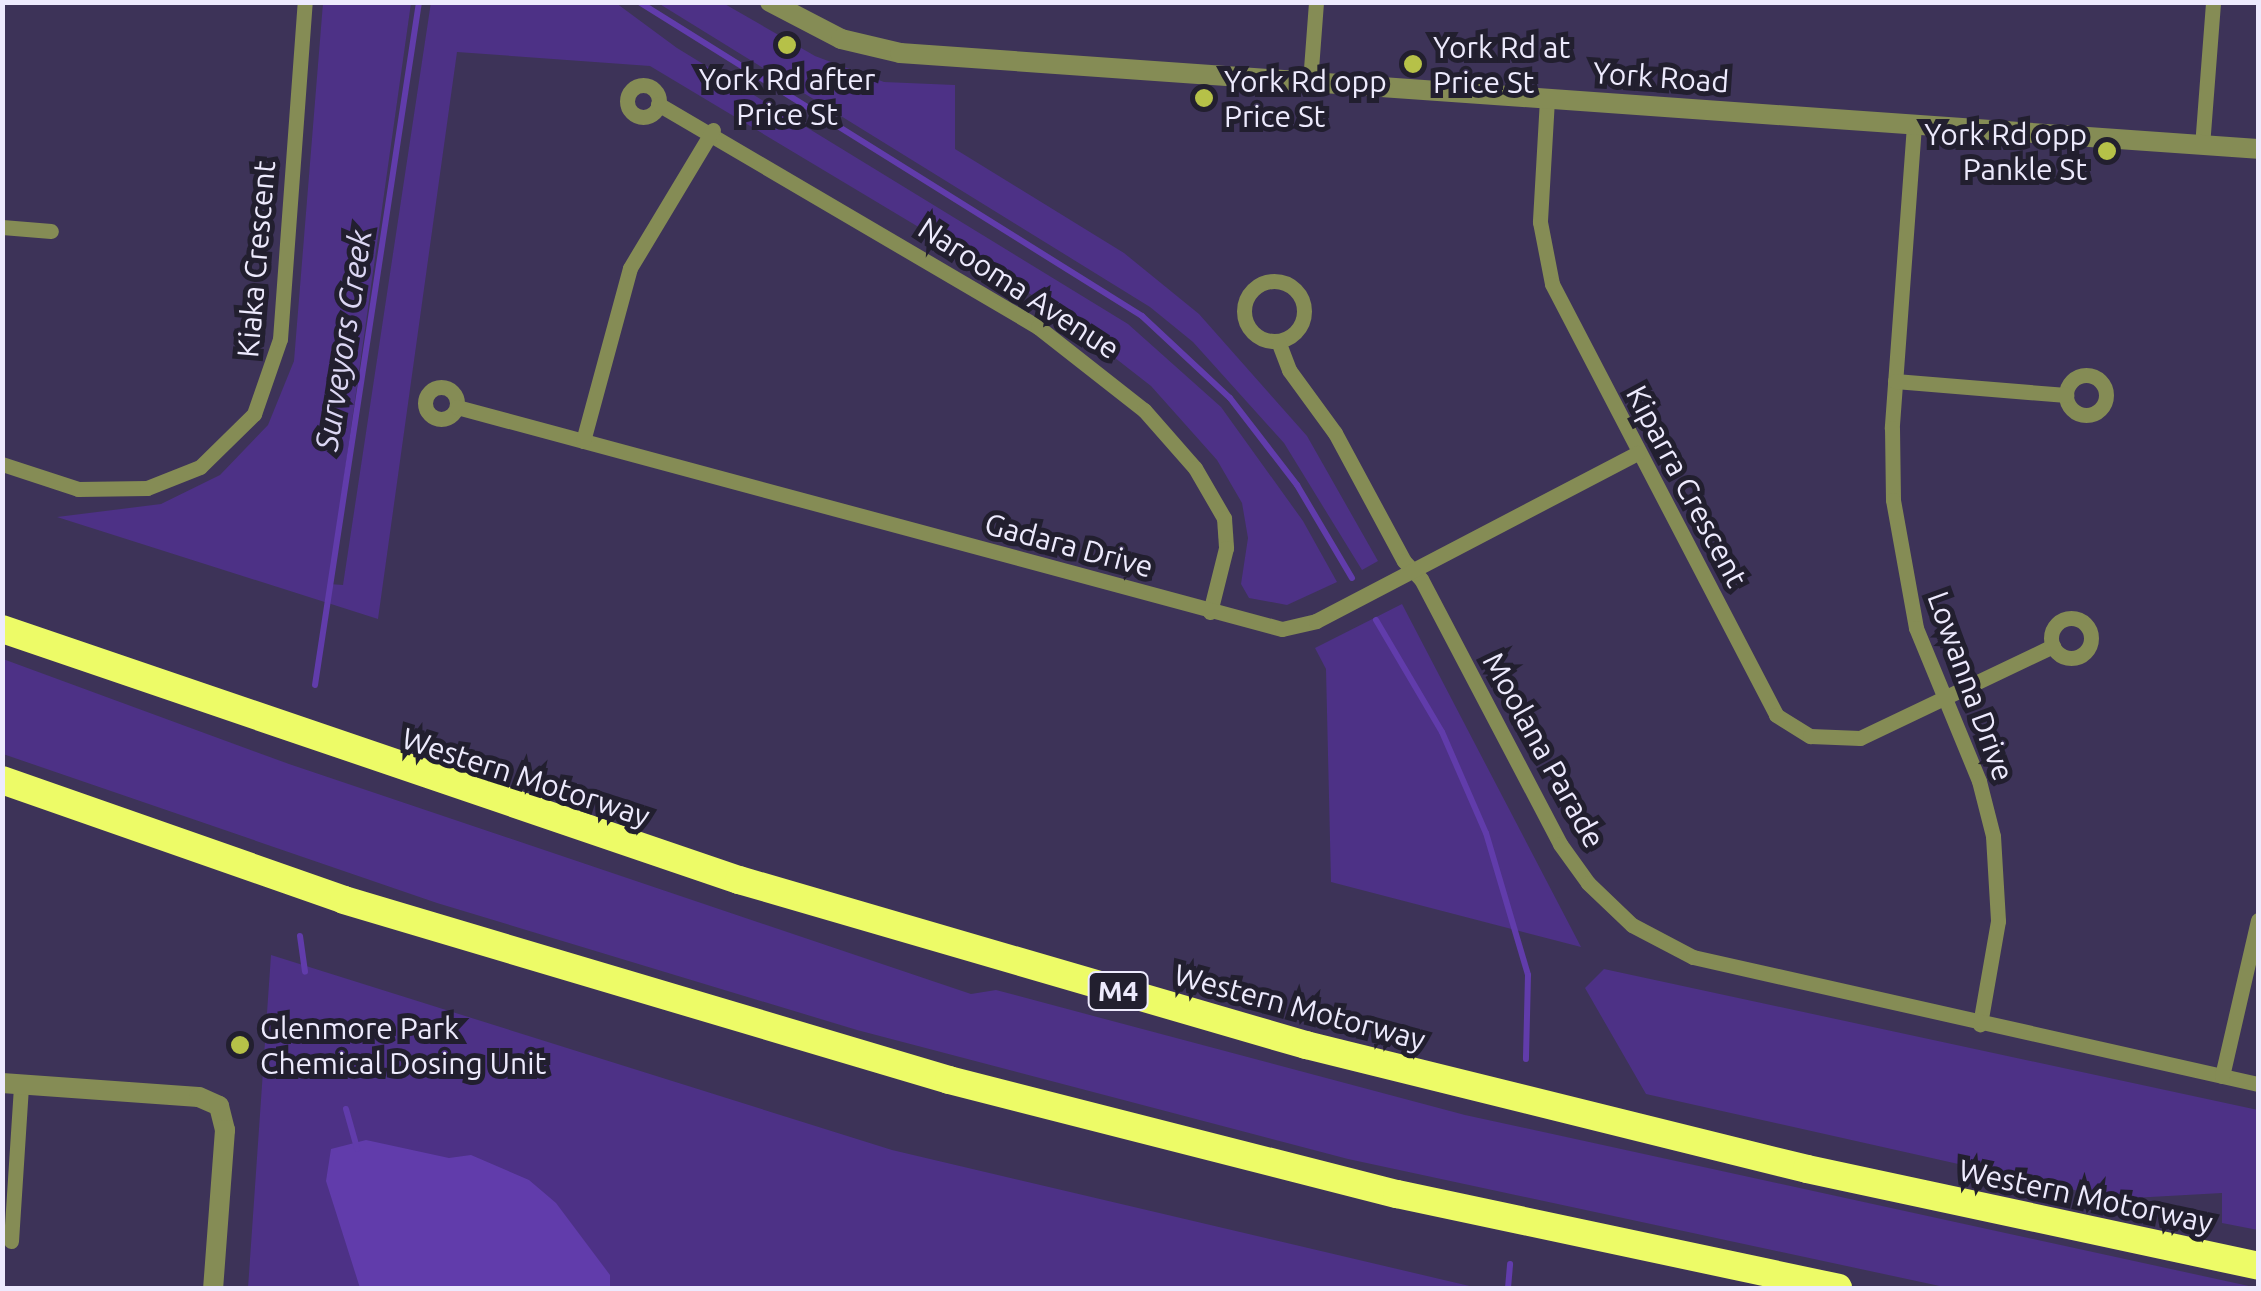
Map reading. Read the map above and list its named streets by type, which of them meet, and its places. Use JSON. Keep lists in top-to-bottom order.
{
  "streets": {
    "highway": ["Western Motorway", "M4"],
    "street": [
      "York Road",
      "Kiaka Crescent",
      "Narooma Avenue",
      "Kiparra Crescent",
      "Gadara Drive",
      "Lowanna Drive",
      "Moolana Parade"
    ]
  },
  "crossings": [
    ["York Road", "Kiparra Crescent"],
    ["York Road", "Lowanna Drive"],
    ["Narooma Avenue", "Gadara Drive"],
    ["Kiparra Crescent", "Gadara Drive"],
    ["Kiparra Crescent", "Lowanna Drive"],
    ["Gadara Drive", "Moolana Parade"],
    ["Lowanna Drive", "Moolana Parade"]
  ],
  "water": ["Surveyors Creek"],
  "places": [
    "York Rd after Price St",
    "York Rd at Price St",
    "York Rd opp Price St",
    "York Rd opp Pankle St",
    "Glenmore Park Chemical Dosing Unit"
  ]
}
